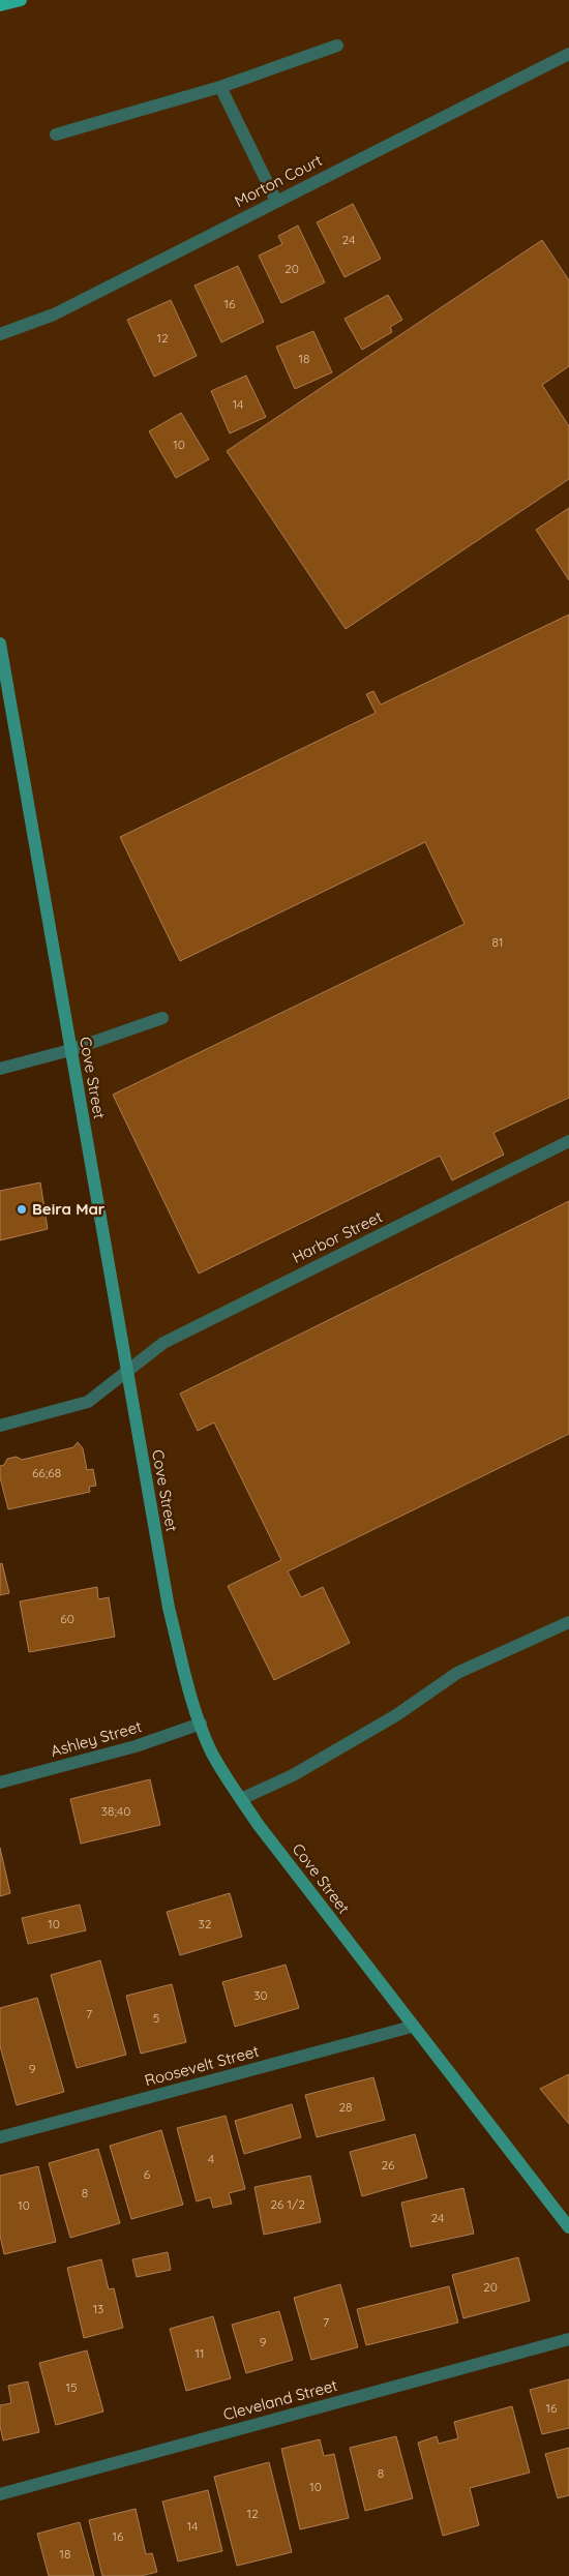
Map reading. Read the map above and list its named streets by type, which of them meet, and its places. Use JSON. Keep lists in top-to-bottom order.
{
  "streets": {
    "main road": ["Cove Street"],
    "street": [
      "Morton Court",
      "Harbor Street",
      "Ashley Street",
      "Roosevelt Street",
      "Cleveland Street"
    ]
  },
  "crossings": [
    ["Cove Street", "Harbor Street"],
    ["Cove Street", "Ashley Street"],
    ["Cove Street", "Roosevelt Street"]
  ],
  "places": ["Beira Mar"],
  "house_numbers": [
    "24",
    "20",
    "16",
    "12",
    "18",
    "14",
    "10",
    "81",
    "66;68",
    "60",
    "38;40",
    "10",
    "32",
    "30",
    "7",
    "5",
    "9",
    "28",
    "4",
    "26",
    "6",
    "8",
    "26 1/2",
    "10",
    "24",
    "20",
    "13",
    "7",
    "9",
    "11",
    "15",
    "16",
    "8",
    "10",
    "12",
    "14",
    "16",
    "18"
  ]
}
